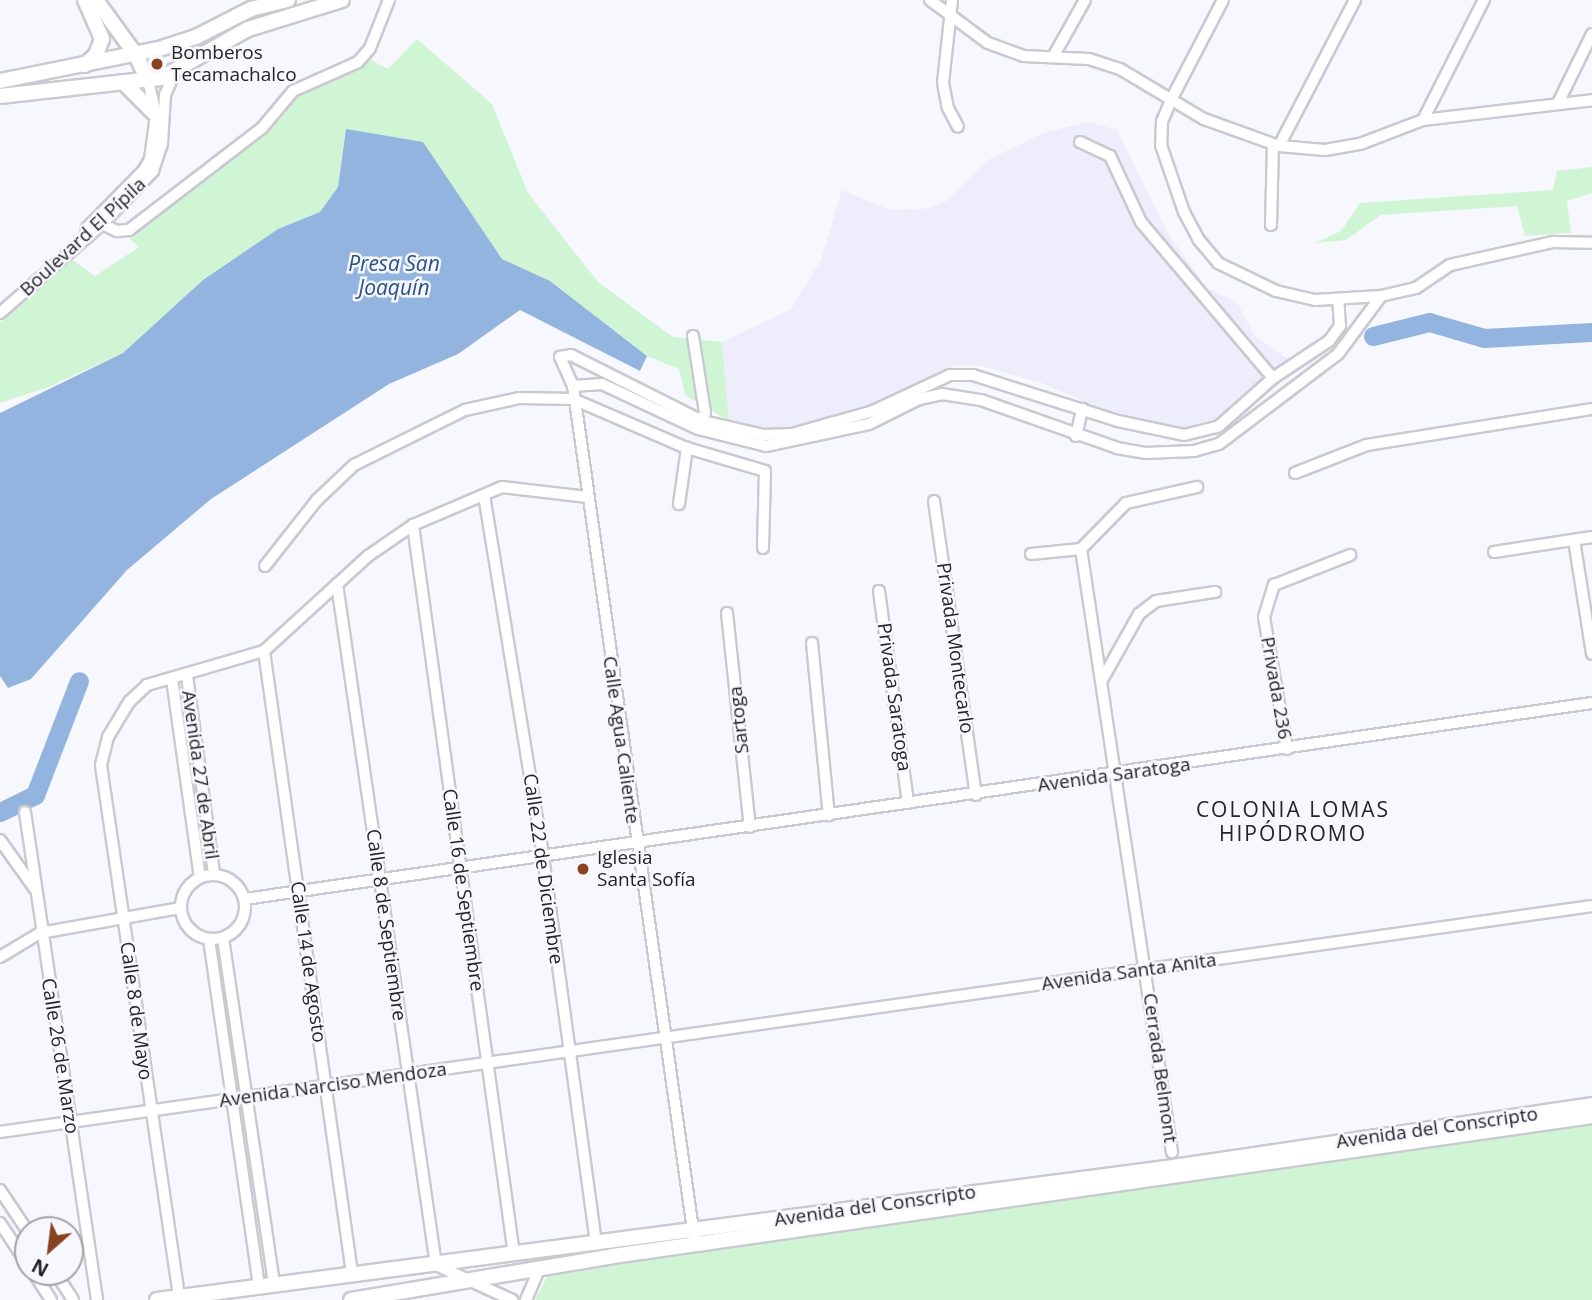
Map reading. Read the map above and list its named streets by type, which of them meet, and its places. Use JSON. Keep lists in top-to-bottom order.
{
  "streets": {
    "main road": ["Avenida del Conscripto"],
    "street": [
      "Boulevard El Pípila",
      "Privada Montecarlo",
      "Privada 236",
      "Privada Saratoga",
      "Sartoga",
      "Calle Agua Caliente",
      "Avenida 27 de Abril",
      "Avenida Saratoga",
      "Calle 22 de Diciembre",
      "Calle 16 de Septiembre",
      "Calle 8 de Septiembre",
      "Calle 14 de Agosto",
      "Avenida Santa Anita",
      "Calle 8 de Mayo",
      "Calle 26 de Marzo",
      "Cerrada Belmont",
      "Avenida Narciso Mendoza"
    ]
  },
  "crossings": [
    ["Privada Montecarlo", "Avenida Saratoga"],
    ["Privada 236", "Avenida Saratoga"],
    ["Privada Saratoga", "Avenida Saratoga"],
    ["Sartoga", "Avenida Saratoga"],
    ["Calle Agua Caliente", "Avenida Saratoga"],
    ["Calle Agua Caliente", "Avenida Santa Anita"],
    ["Calle Agua Caliente", "Avenida Narciso Mendoza"],
    ["Calle Agua Caliente", "Avenida del Conscripto"],
    ["Avenida 27 de Abril", "Avenida Saratoga"],
    ["Avenida 27 de Abril", "Calle 8 de Mayo"],
    ["Avenida Saratoga", "Calle 22 de Diciembre"],
    ["Avenida Saratoga", "Calle 16 de Septiembre"],
    ["Avenida Saratoga", "Calle 8 de Septiembre"],
    ["Avenida Saratoga", "Calle 14 de Agosto"],
    ["Avenida Saratoga", "Cerrada Belmont"],
    ["Calle 22 de Diciembre", "Avenida Narciso Mendoza"],
    ["Calle 22 de Diciembre", "Avenida del Conscripto"],
    ["Calle 16 de Septiembre", "Avenida Narciso Mendoza"],
    ["Calle 16 de Septiembre", "Avenida del Conscripto"],
    ["Calle 8 de Septiembre", "Avenida Narciso Mendoza"],
    ["Calle 8 de Septiembre", "Avenida del Conscripto"],
    ["Calle 14 de Agosto", "Calle 8 de Mayo"],
    ["Calle 14 de Agosto", "Avenida Narciso Mendoza"],
    ["Calle 14 de Agosto", "Avenida del Conscripto"],
    ["Avenida Santa Anita", "Cerrada Belmont"],
    ["Avenida Santa Anita", "Avenida Narciso Mendoza"],
    ["Calle 8 de Mayo", "Avenida Narciso Mendoza"],
    ["Calle 8 de Mayo", "Avenida del Conscripto"],
    ["Calle 26 de Marzo", "Avenida Narciso Mendoza"]
  ],
  "districts": ["COLONIA LOMAS HIPÓDROMO"],
  "water": ["Presa San Joaquín"],
  "places": ["Bomberos Tecamachalco", "Iglesia Santa Sofía"],
  "north": "bottom left"
}
